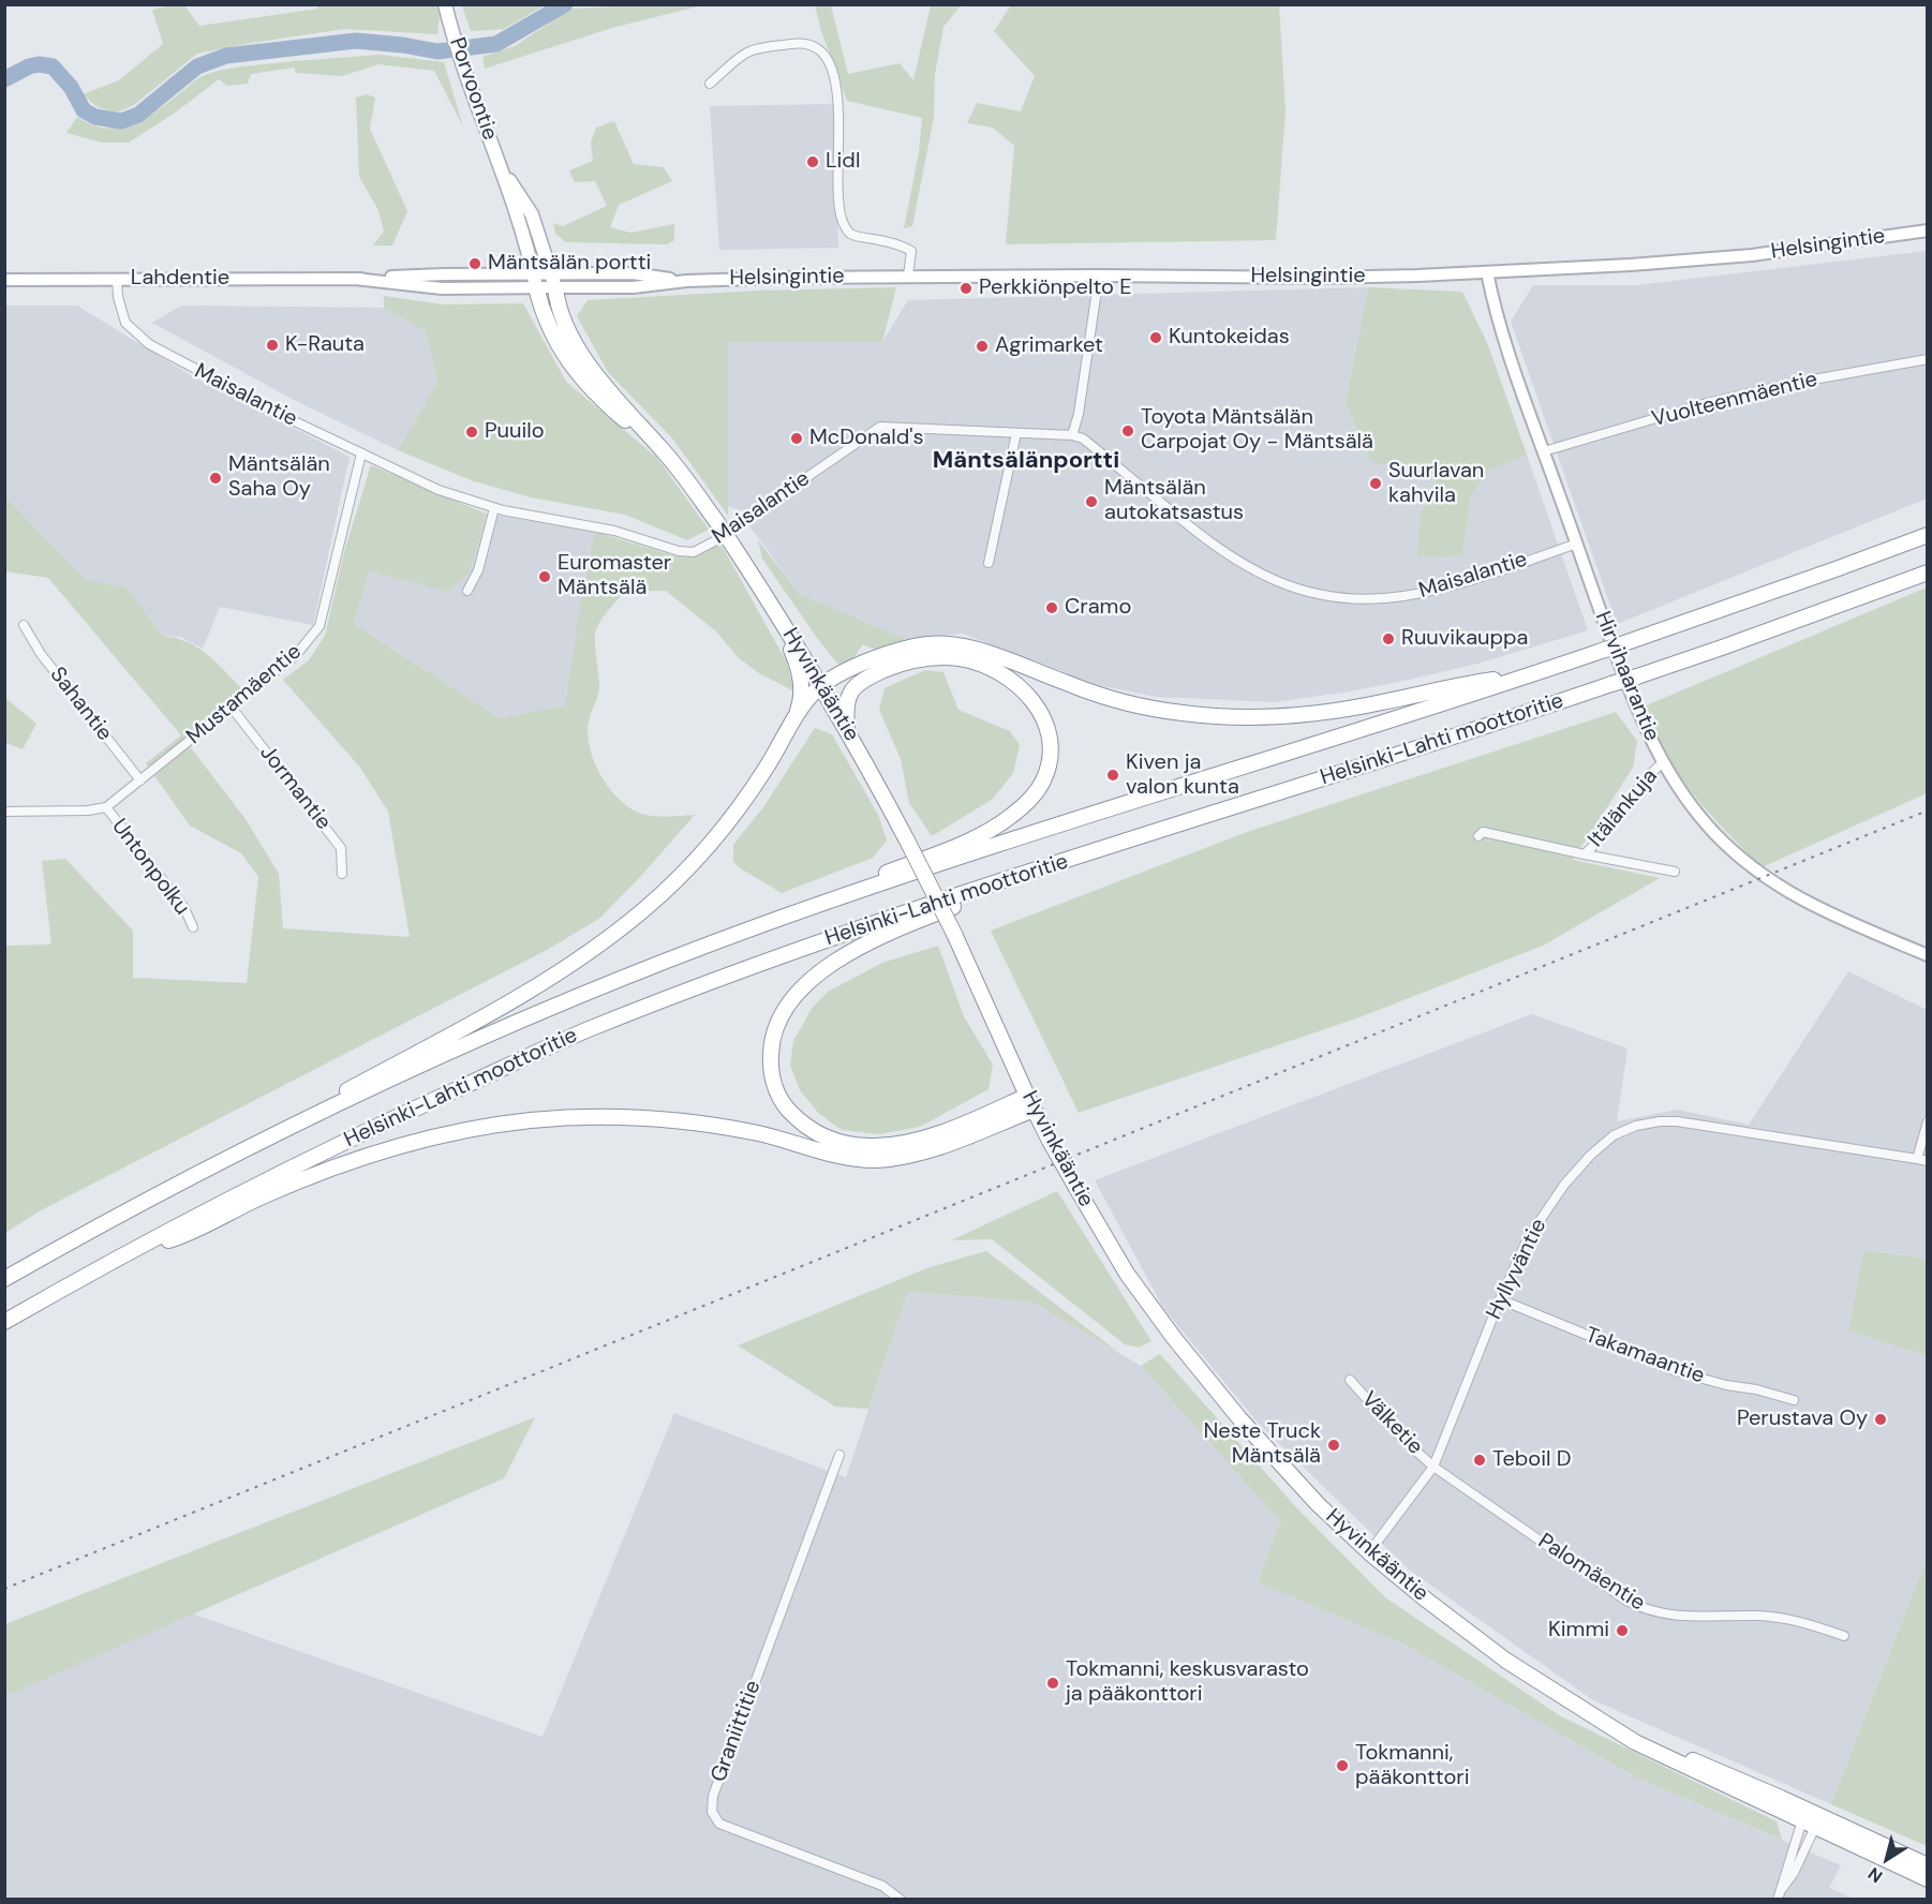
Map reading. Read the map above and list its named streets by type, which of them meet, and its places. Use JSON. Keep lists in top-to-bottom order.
{
  "streets": {
    "highway": ["Hyvinkääntie", "Helsinki-Lahti moottoritie"],
    "main road": [
      "Porvoontie",
      "Helsingintie",
      "Lahdentie",
      "Hirvihaarantie"
    ],
    "street": [
      "Maisalantie",
      "Vuolteenmäentie",
      "Mustamäentie",
      "Sahantie",
      "Jormantie",
      "Itälänkuja",
      "Untonpolku",
      "Hyllyväntie",
      "Takamaantie",
      "Välketie",
      "Palomäentie",
      "Graniittitie"
    ]
  },
  "crossings": [
    ["Porvoontie", "Helsingintie"],
    ["Porvoontie", "Lahdentie"],
    ["Porvoontie", "Hyvinkääntie"],
    ["Helsingintie", "Lahdentie"],
    ["Helsingintie", "Hirvihaarantie"],
    ["Helsingintie", "Hyvinkääntie"],
    ["Lahdentie", "Maisalantie"],
    ["Lahdentie", "Hyvinkääntie"],
    ["Maisalantie", "Hirvihaarantie"],
    ["Maisalantie", "Mustamäentie"],
    ["Vuolteenmäentie", "Hirvihaarantie"],
    ["Hirvihaarantie", "Itälänkuja"],
    ["Hyvinkääntie", "Hyllyväntie"],
    ["Mustamäentie", "Sahantie"],
    ["Mustamäentie", "Jormantie"],
    ["Mustamäentie", "Untonpolku"],
    ["Hyllyväntie", "Takamaantie"],
    ["Hyllyväntie", "Välketie"],
    ["Hyllyväntie", "Palomäentie"],
    ["Välketie", "Palomäentie"]
  ],
  "districts": ["Mäntsälänportti"],
  "places": [
    "Lidl",
    "Mäntsälän portti",
    "Perkkiönpelto E",
    "Kuntokeidas",
    "K-Rauta",
    "Agrimarket",
    "Toyota Mäntsälän Carpojat Oy - Mäntsälä",
    "Puuilo",
    "McDonald's",
    "Mäntsälän Saha Oy",
    "Suurlavan kahvila",
    "Mäntsälän autokatsastus",
    "Euromaster Mäntsälä",
    "Cramo",
    "Ruuvikauppa",
    "Kiven ja valon kunta",
    "Perustava Oy",
    "Neste Truck Mäntsälä",
    "Teboil D",
    "Kimmi",
    "Tokmanni, keskusvarasto ja pääkonttori",
    "Tokmanni, pääkonttori"
  ],
  "north": "bottom left"
}
